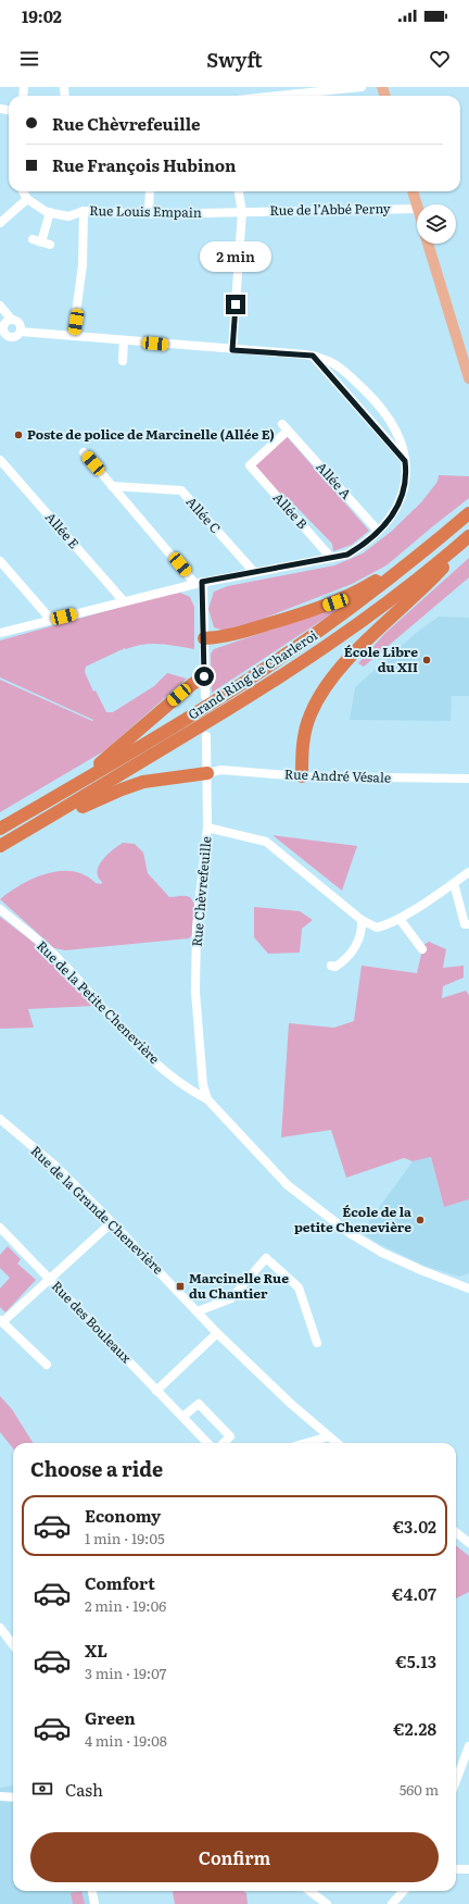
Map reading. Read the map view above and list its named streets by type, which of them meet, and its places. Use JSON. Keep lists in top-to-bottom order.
{
  "streets": {
    "highway": ["Grand Ring de Charleroi"],
    "street": [
      "Rue de l’Abbé Perny",
      "Rue Louis Empain",
      "Allée A",
      "Allée B",
      "Allée C",
      "Allée E",
      "Rue André Vésale",
      "Rue Chèvrefeuille",
      "Rue de la Petite Chenevière",
      "Rue de la Grande Chenevière",
      "Rue des Bouleaux"
    ]
  },
  "crossings": [
    ["Rue de l’Abbé Perny", "Rue Louis Empain"],
    ["Allée A", "Allée B"],
    ["Rue André Vésale", "Rue Chèvrefeuille"],
    ["Rue Chèvrefeuille", "Rue de la Petite Chenevière"]
  ],
  "places": {
    "other": ["Poste de police de Marcinelle (Allée E)", "École Libre du XII", "École de la petite Chenevière"],
    "transit": ["Marcinelle Rue du Chantier"]
  },
  "page": {
    "status": "19:02",
    "header": "Swyft",
    "banner": ["Rue Chèvrefeuille", "Rue François Hubinon"],
    "bubble": "2 min",
    "heading": "Choose a ride",
    "list": [
      {
        "name": "Economy",
        "note": "1 min · 19:05",
        "value": "€3.02"
      },
      {
        "name": "Comfort",
        "note": "2 min · 19:06",
        "value": "€4.07"
      },
      {
        "name": "XL",
        "note": "3 min · 19:07",
        "value": "€5.13"
      },
      {
        "name": "Green",
        "note": "4 min · 19:08",
        "value": "€2.28"
      }
    ],
    "pay": ["Cash", "560 m"],
    "buttons": "Confirm"
  }
}
